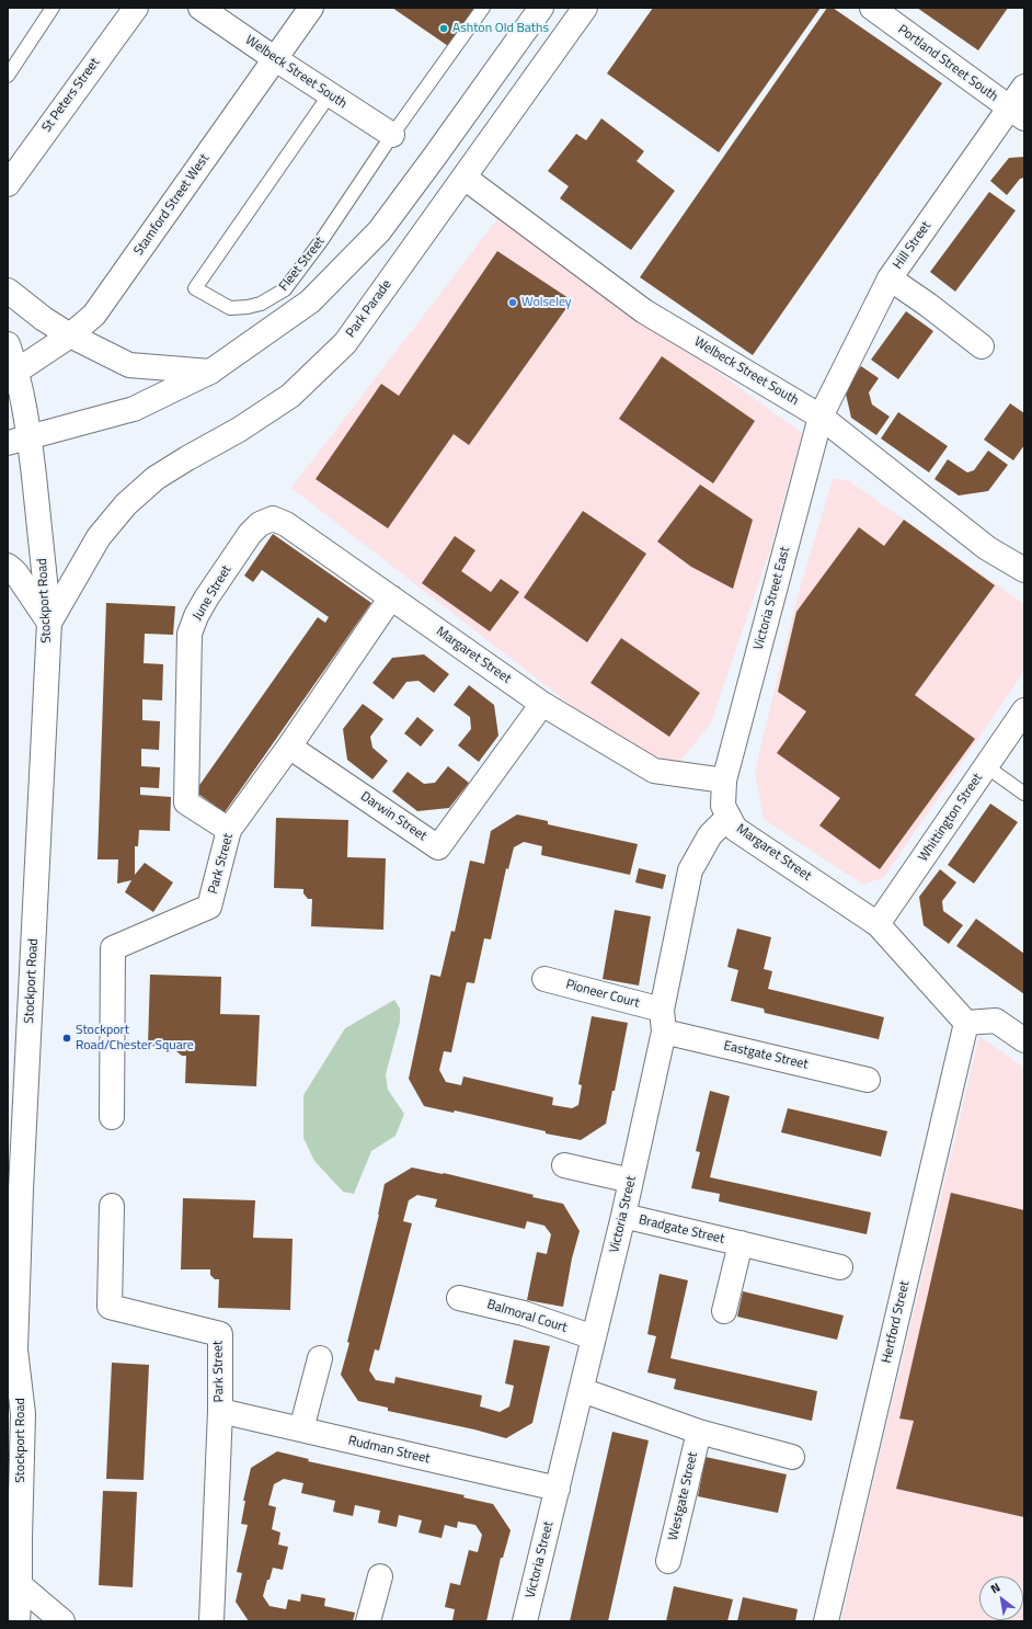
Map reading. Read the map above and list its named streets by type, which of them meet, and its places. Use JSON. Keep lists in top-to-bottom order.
{
  "streets": {
    "main road": [
      "Portland Street South",
      "Welbeck Street South",
      "St Peters Street",
      "Stamford Street West",
      "Hill Street",
      "Park Parade",
      "June Street",
      "Victoria Street East",
      "Stockport Road",
      "Margaret Street",
      "Darwin Street",
      "Whittington Street",
      "Park Street",
      "Pioneer Court",
      "Eastgate Street",
      "Victoria Street",
      "Bradgate Street",
      "Balmoral Court",
      "Hertford Street",
      "Rudman Street",
      "Westgate Street"
    ],
    "lane": ["Fleet Street"]
  },
  "crossings": [
    ["Portland Street South", "Hill Street"],
    ["Welbeck Street South", "Stamford Street West"],
    ["Welbeck Street South", "Hill Street"],
    ["Welbeck Street South", "Fleet Street"],
    ["Welbeck Street South", "Park Parade"],
    ["Welbeck Street South", "Victoria Street East"],
    ["Stamford Street West", "Stockport Road"],
    ["Hill Street", "Victoria Street East"],
    ["Park Parade", "Stockport Road"],
    ["June Street", "Margaret Street"],
    ["June Street", "Park Street"],
    ["Victoria Street East", "Margaret Street"],
    ["Margaret Street", "Darwin Street"],
    ["Margaret Street", "Whittington Street"],
    ["Margaret Street", "Park Street"],
    ["Margaret Street", "Victoria Street"],
    ["Margaret Street", "Hertford Street"],
    ["Darwin Street", "Park Street"],
    ["Park Street", "Rudman Street"],
    ["Pioneer Court", "Eastgate Street"],
    ["Pioneer Court", "Victoria Street"],
    ["Eastgate Street", "Victoria Street"],
    ["Victoria Street", "Bradgate Street"],
    ["Victoria Street", "Balmoral Court"],
    ["Victoria Street", "Rudman Street"]
  ],
  "places": ["Ashton Old Baths", "Wolseley", "Stockport Road/Chester Square"],
  "north": "top left"
}
